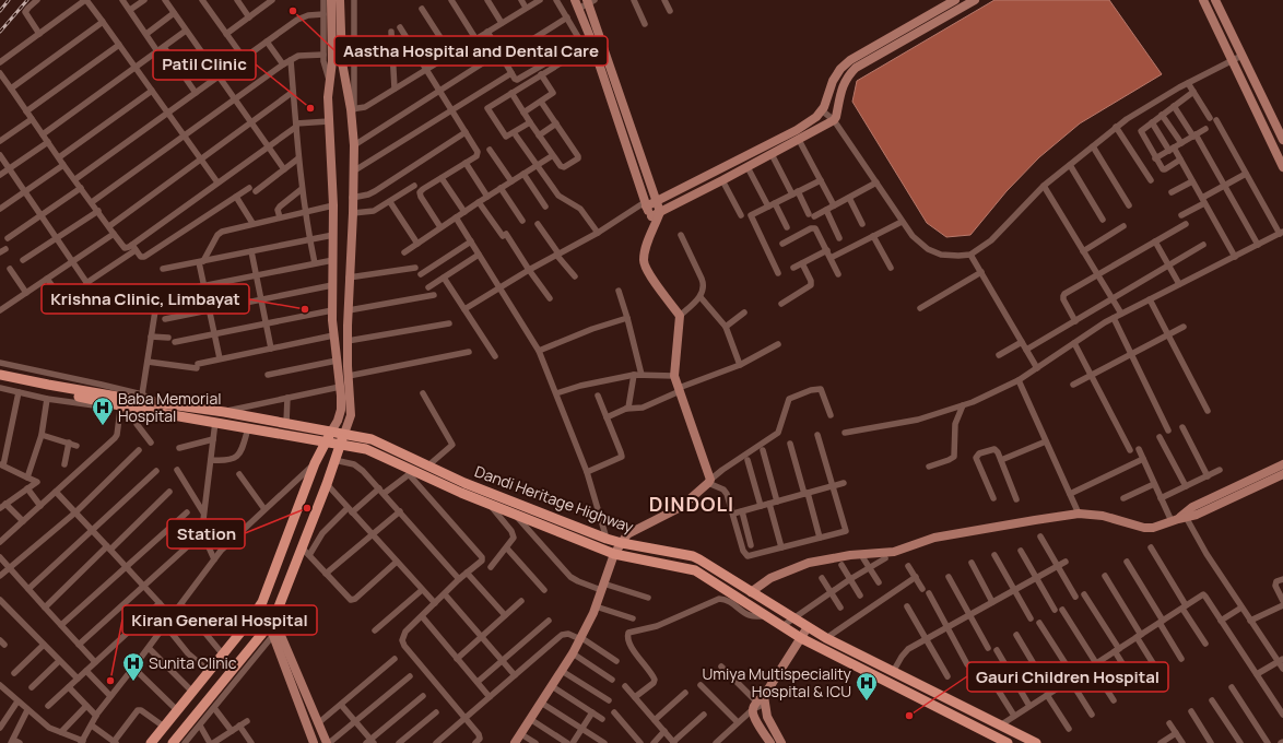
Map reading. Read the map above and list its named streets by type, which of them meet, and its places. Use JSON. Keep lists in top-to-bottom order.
{
  "streets": {
    "main road": ["Dandi Heritage Highway"]
  },
  "districts": ["DINDOLI"],
  "places": {
    "other": [
      "Aastha Hospital and Dental Care",
      "Patil Clinic",
      "Krishna Clinic, Limbayat",
      "Station",
      "Kiran General Hospital",
      "Gauri Children Hospital"
    ],
    "hospital": ["Baba Memorial Hospital", "Sunita Clinic", "Umiya Multispeciality Hospital & ICU"]
  }
}
